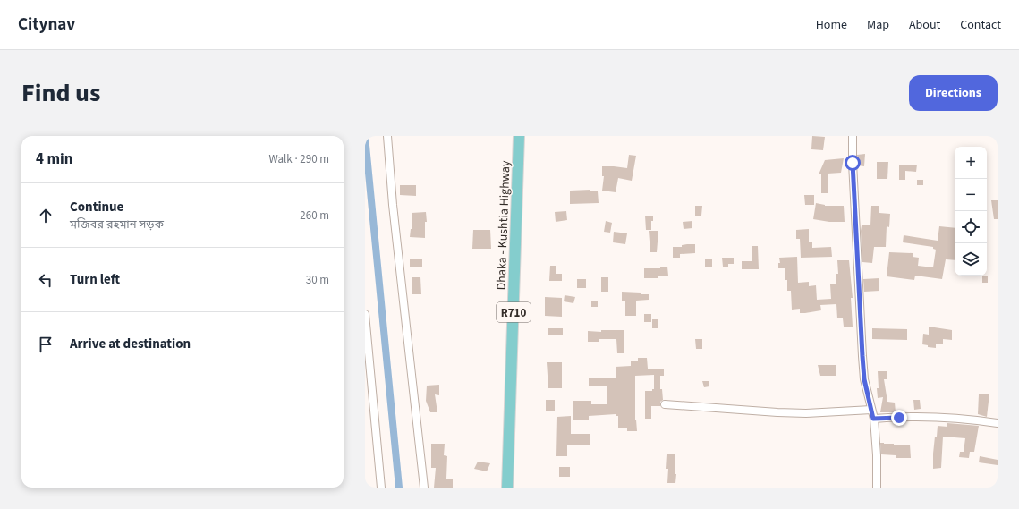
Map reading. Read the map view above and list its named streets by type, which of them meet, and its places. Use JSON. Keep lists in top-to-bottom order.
{
  "streets": {
    "main road": ["Dhaka - Kushtia Highway", "R710"]
  },
  "page": {
    "header": "Citynav",
    "nav": [
      "Home",
      "Map",
      "About",
      "Contact"
    ],
    "title": "Find us",
    "buttons": "Directions",
    "heading": ["4 min", "Walk · 290 m"],
    "map_buttons": ["+", "−"],
    "list": [
      ["Continue", "মজিবর রহমান সড়ক", "260 m"],
      ["Turn left", "30 m"],
      "Arrive at destination"
    ]
  }
}
